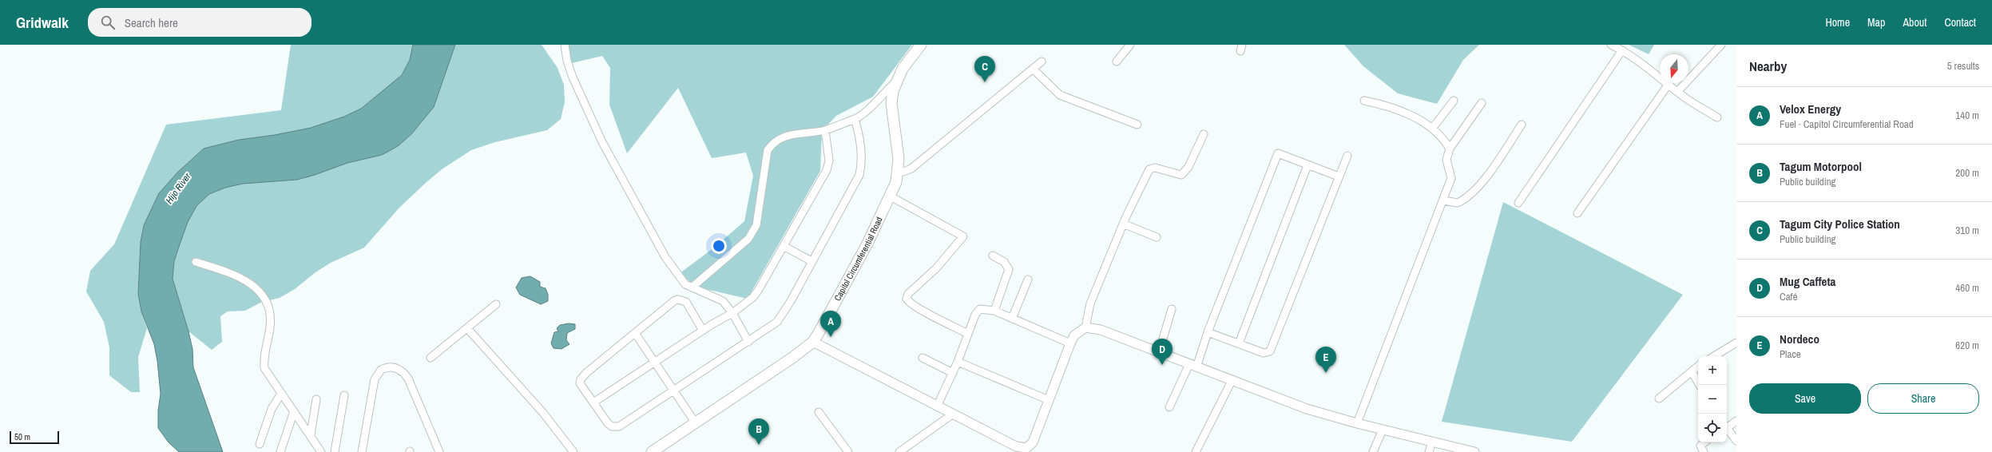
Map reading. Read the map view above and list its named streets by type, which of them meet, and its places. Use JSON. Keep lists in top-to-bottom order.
{
  "streets": {
    "main road": ["Capitol Circumferential Road"]
  },
  "water": ["Hijo River"],
  "scale_bar": "50 m",
  "north": "bottom",
  "page": {
    "header": "Gridwalk",
    "search": "Search here",
    "nav": [
      "Home",
      "Map",
      "About",
      "Contact"
    ],
    "heading": ["Nearby", "5 results"],
    "pins": [
      "C",
      "A",
      "D",
      "E",
      "B"
    ],
    "list": [
      {
        "mark": "A",
        "name": "Velox Energy",
        "note": "Fuel · Capitol Circumferential Road",
        "value": "140 m"
      },
      {
        "mark": "B",
        "name": "Tagum Motorpool",
        "note": "Public building",
        "value": "200 m"
      },
      {
        "mark": "C",
        "name": "Tagum City Police Station",
        "note": "Public building",
        "value": "310 m"
      },
      {
        "mark": "D",
        "name": "Mug Caffeta",
        "note": "Café",
        "value": "460 m"
      },
      {
        "mark": "E",
        "name": "Nordeco",
        "note": "Place",
        "value": "620 m"
      }
    ],
    "map_buttons": ["+", "−"],
    "buttons": ["Save", "Share"],
    "scale": "50 m"
  }
}
